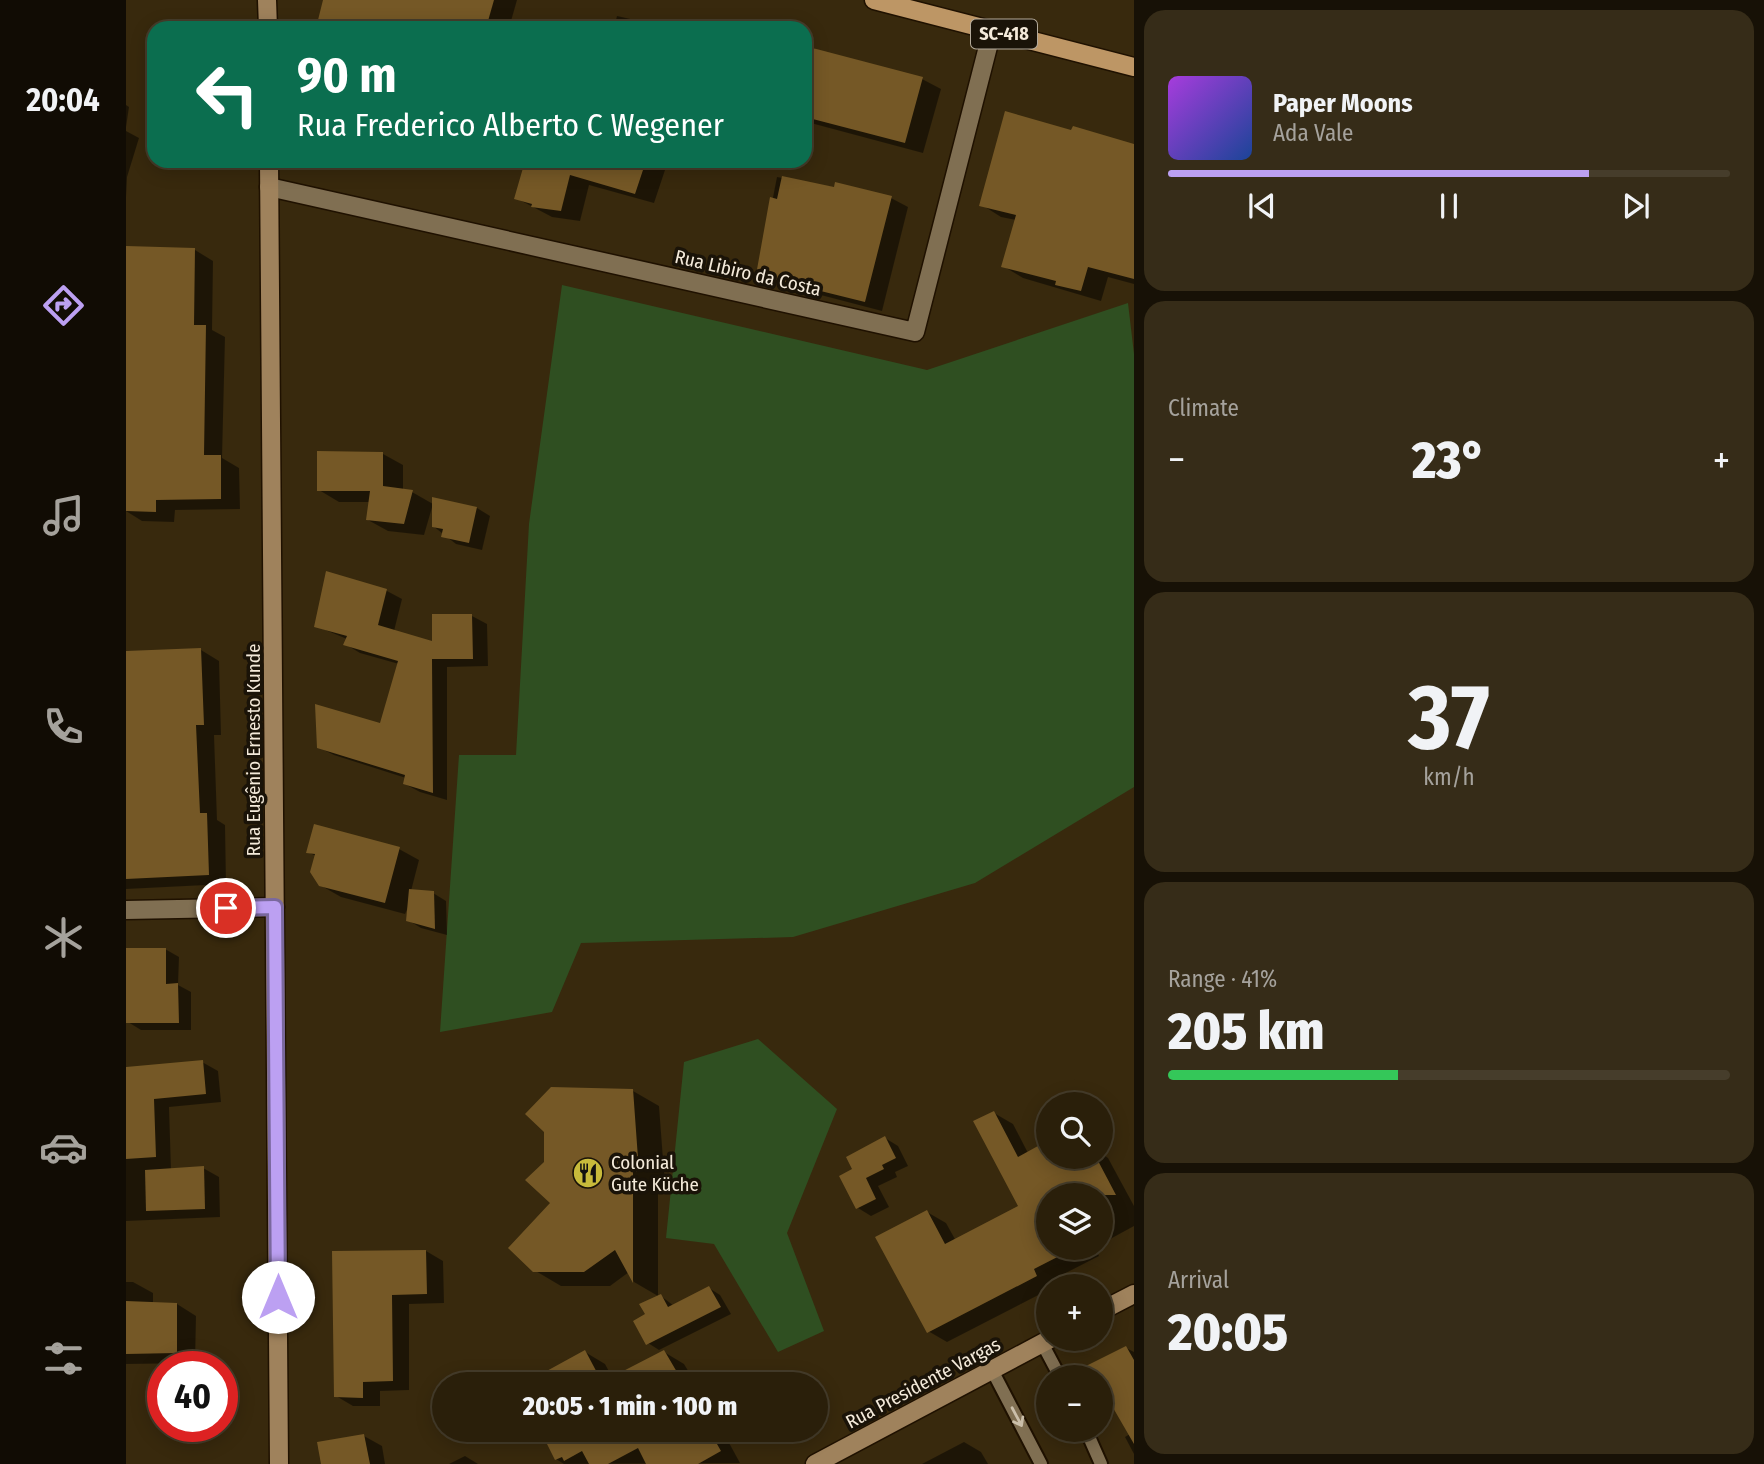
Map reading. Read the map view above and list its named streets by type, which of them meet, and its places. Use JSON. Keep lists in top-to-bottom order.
{
  "streets": {
    "main road": ["SC-418"],
    "street": ["Rua Libiro da Costa", "Rua Eugênio Ernesto Kunde", "Rua Presidente Vargas"]
  },
  "crossings": [
    ["SC-418", "Rua Libiro da Costa"],
    ["Rua Libiro da Costa", "Rua Eugênio Ernesto Kunde"]
  ],
  "places": {
    "restaurant": ["Colonial Gute Küche"]
  },
  "page": {
    "tabs": "20:04",
    "turn": ["90 m", "Rua Frederico Alberto C Wegener"],
    "song": ["Paper Moons", "Ada Vale"],
    "tile": [
      "Climate",
      ["37", "km/h"],
      ["Range · 41%", "205 km"],
      ["Arrival", "20:05"]
    ],
    "heat": ["−", "23°", "+"],
    "map_buttons": ["+", "−"],
    "limit": "40",
    "trip": "20:05 · 1 min · 100 m"
  }
}
